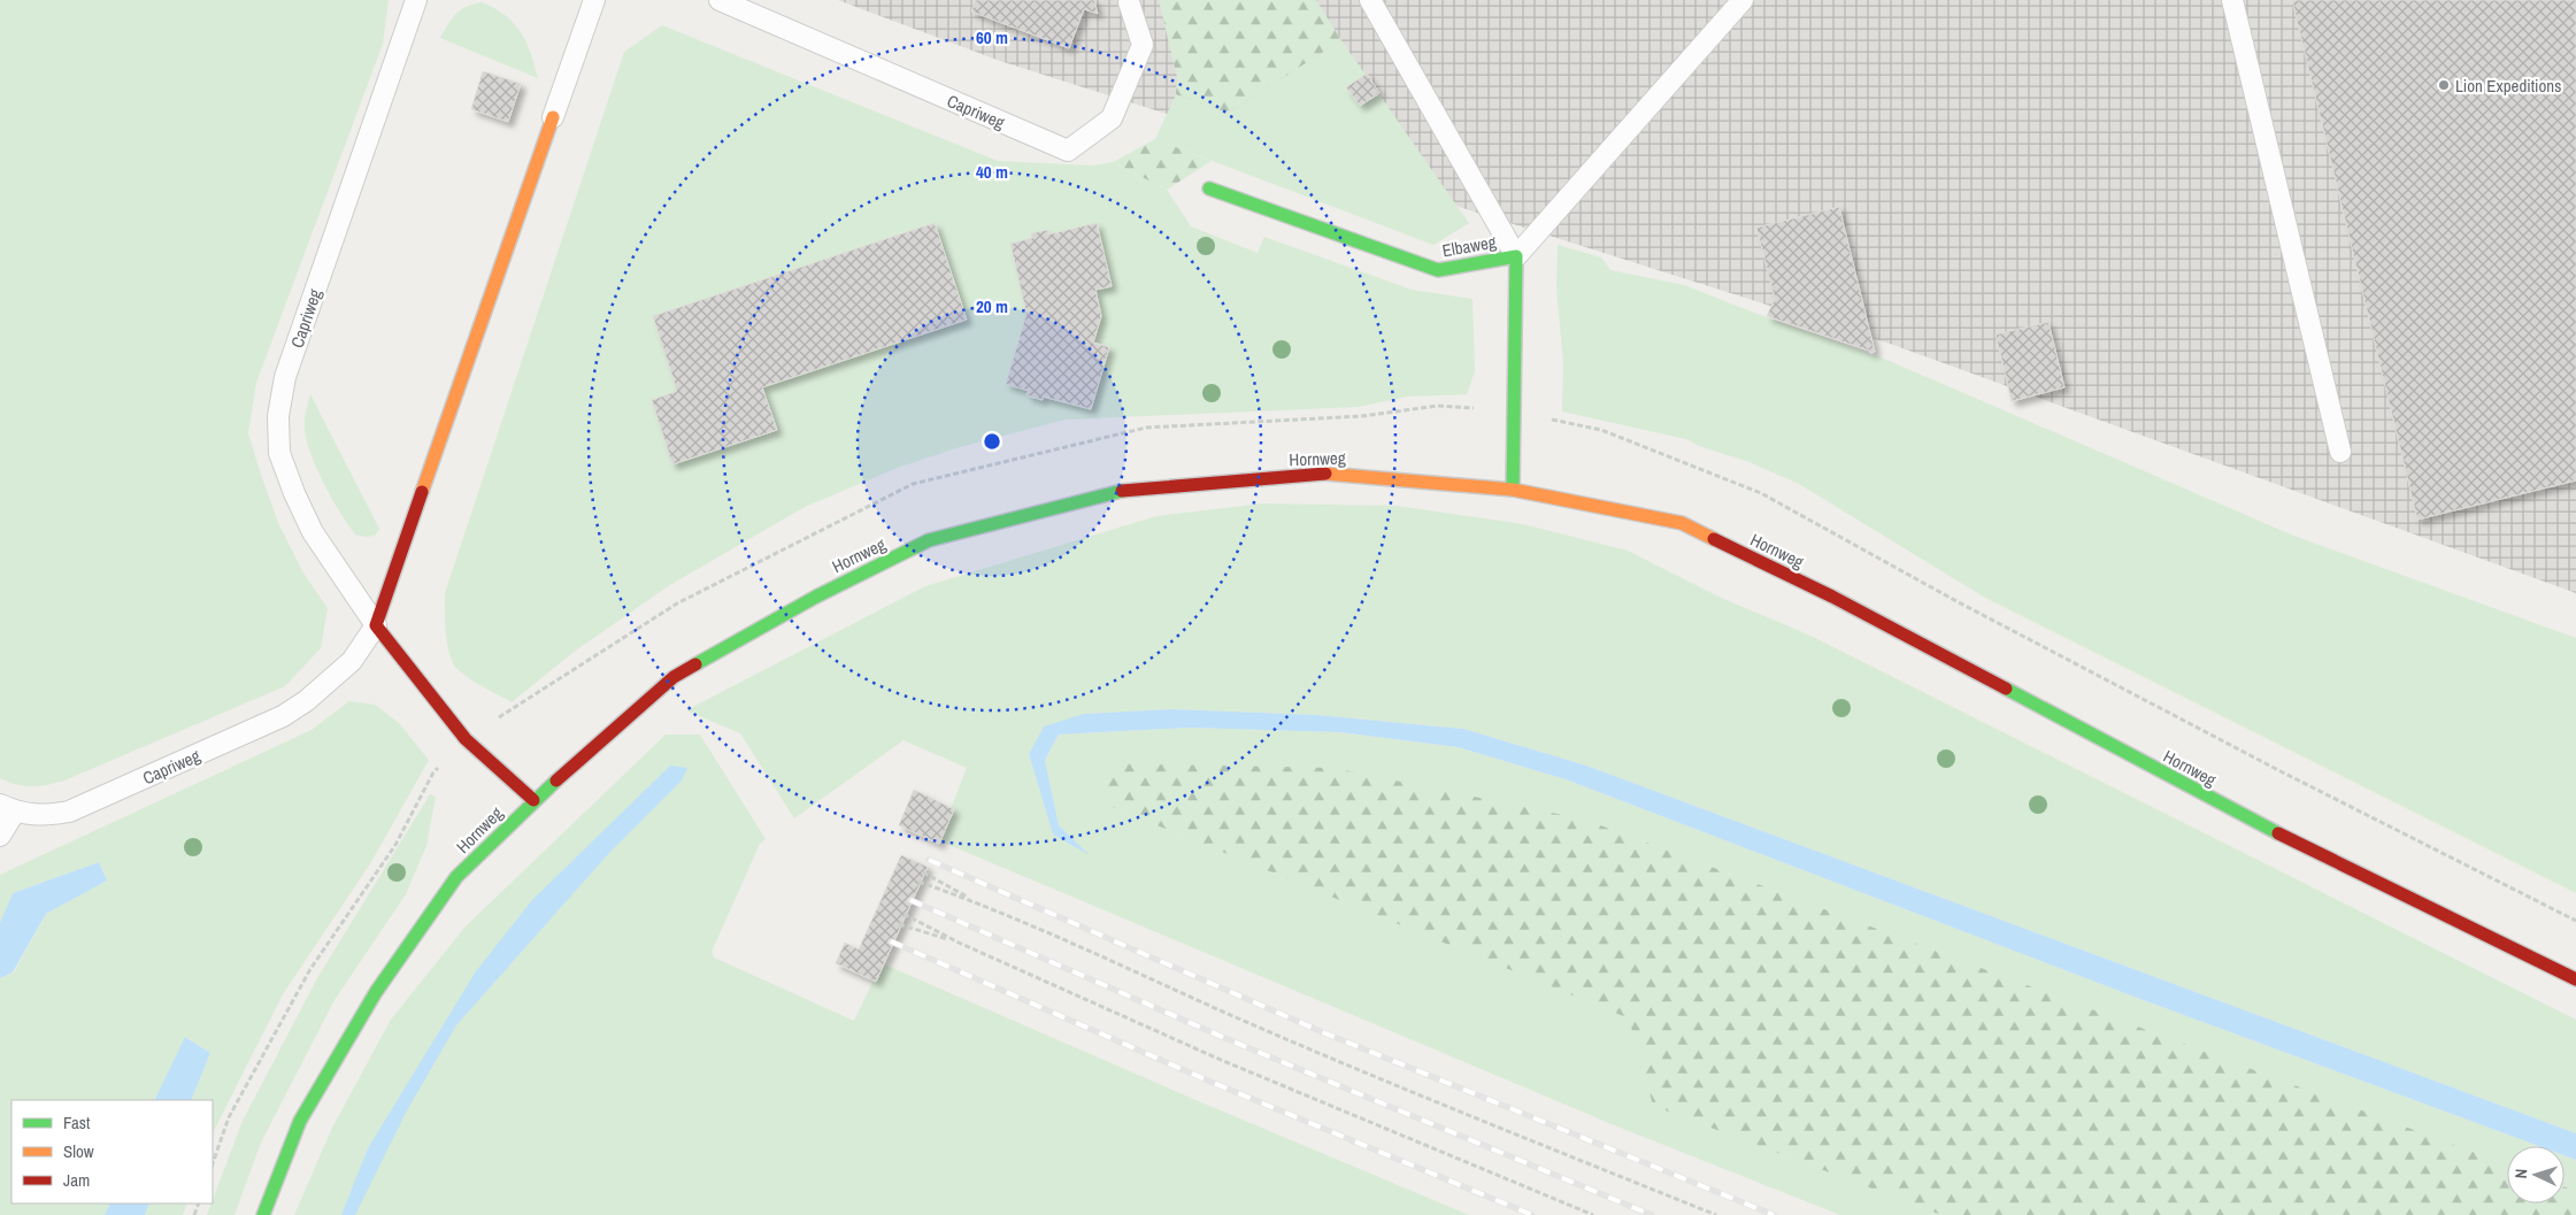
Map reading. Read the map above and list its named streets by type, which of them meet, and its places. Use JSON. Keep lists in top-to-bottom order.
{
  "streets": {
    "street": ["Capriweg", "Elbaweg", "Hornweg"]
  },
  "crossings": [
    ["Capriweg", "Hornweg"],
    ["Elbaweg", "Hornweg"]
  ],
  "places": ["Lion Expeditions"],
  "legend": ["Fast", "Slow", "Jam"],
  "north": "left",
  "rings": ["60 m", "40 m", "20 m"]
}
